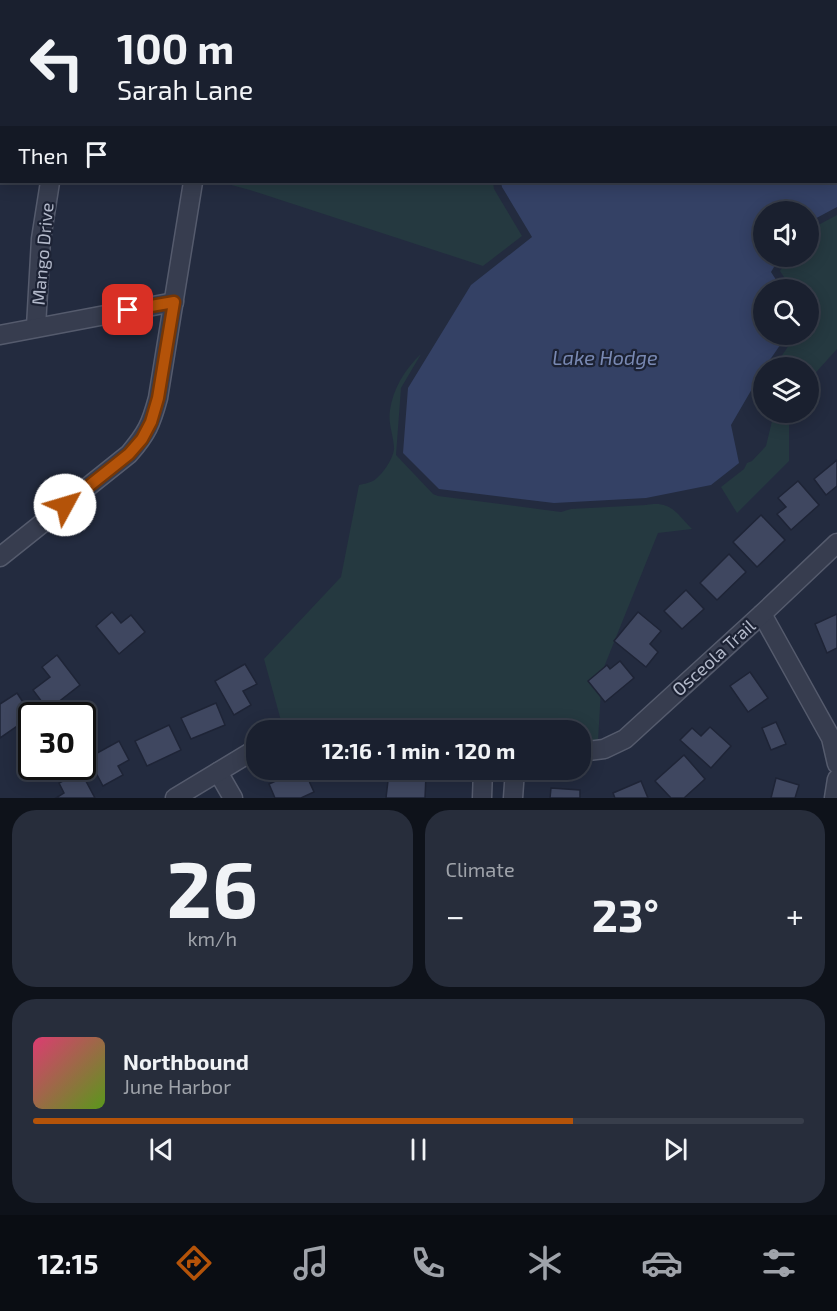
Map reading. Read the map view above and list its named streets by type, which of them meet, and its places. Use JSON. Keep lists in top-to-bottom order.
{
  "streets": {
    "street": ["Mango Drive", "Osceola Trail"]
  },
  "water": ["Lake Hodge"],
  "page": {
    "turn": ["100 m", "Sarah Lane"],
    "then": "Then",
    "limit": "30",
    "trip": "12:16 · 1 min · 120 m",
    "tile": [
      ["26", "km/h"],
      "Climate"
    ],
    "heat": ["−", "23°", "+"],
    "song": ["Northbound", "June Harbor"],
    "tabs": "12:15"
  }
}
